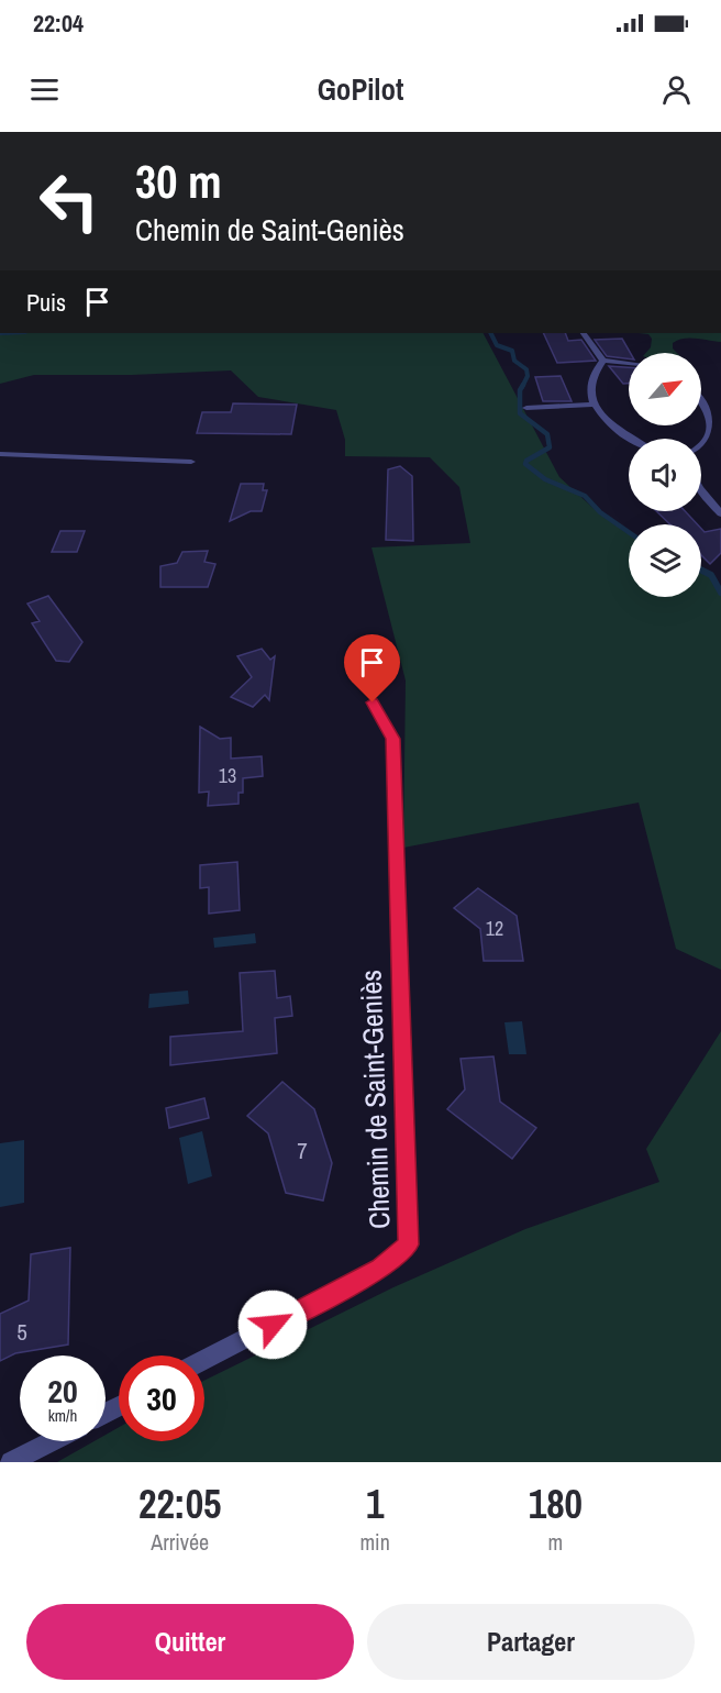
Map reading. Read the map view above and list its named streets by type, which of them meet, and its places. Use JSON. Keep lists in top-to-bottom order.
{
  "streets": {
    "street": ["Chemin de Saint-Geniès"]
  },
  "house_numbers": [
    "13",
    "12",
    "7",
    "5"
  ],
  "north": "top right",
  "page": {
    "status": "22:04",
    "header": "GoPilot",
    "turn": ["30 m", "Chemin de Saint-Geniès"],
    "then": "Puis",
    "speed": "20 km/h",
    "limit": "30",
    "eta": [
      "22:05",
      "Arrivée",
      "1",
      "min",
      "180",
      "m"
    ],
    "buttons": ["Quitter", "Partager"]
  }
}
